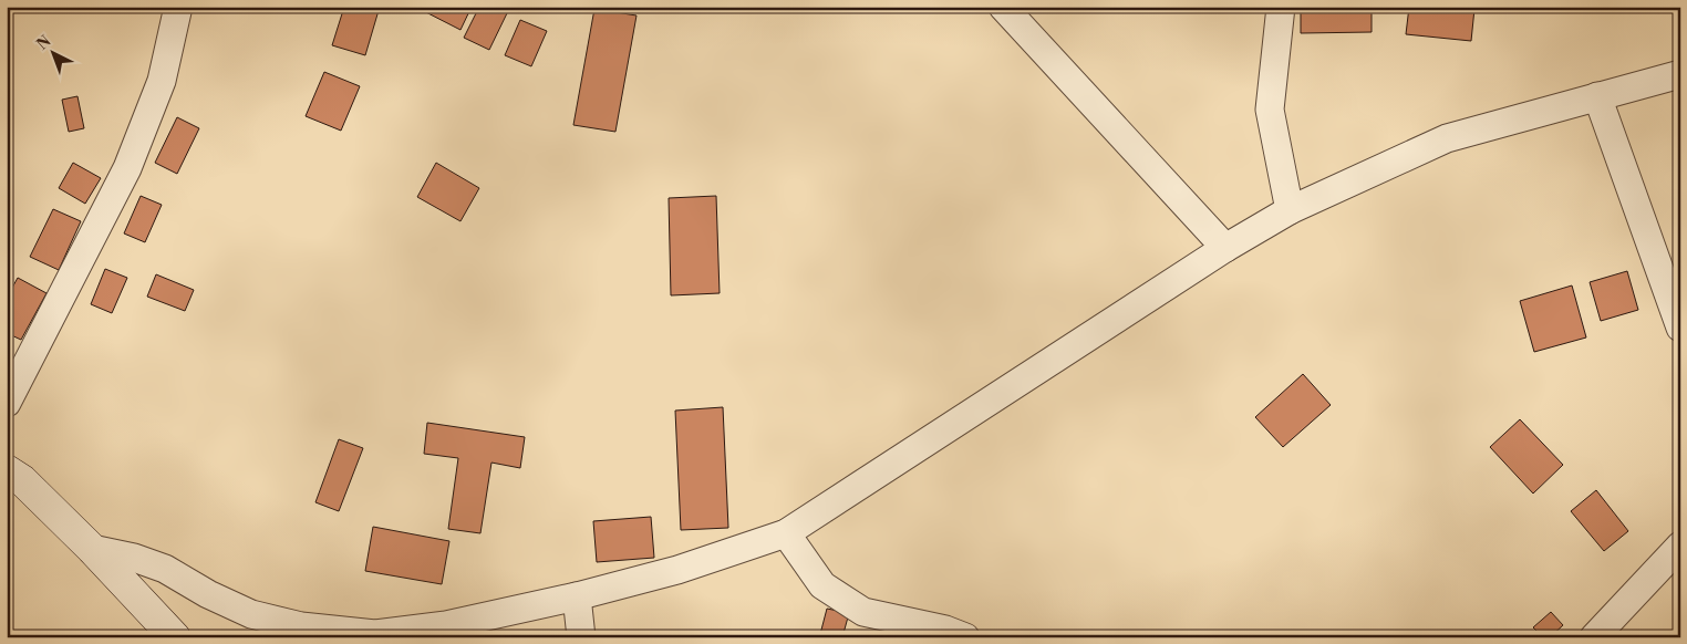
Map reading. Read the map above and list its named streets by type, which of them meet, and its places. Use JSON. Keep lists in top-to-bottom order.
{
  "north": "top left"
}
